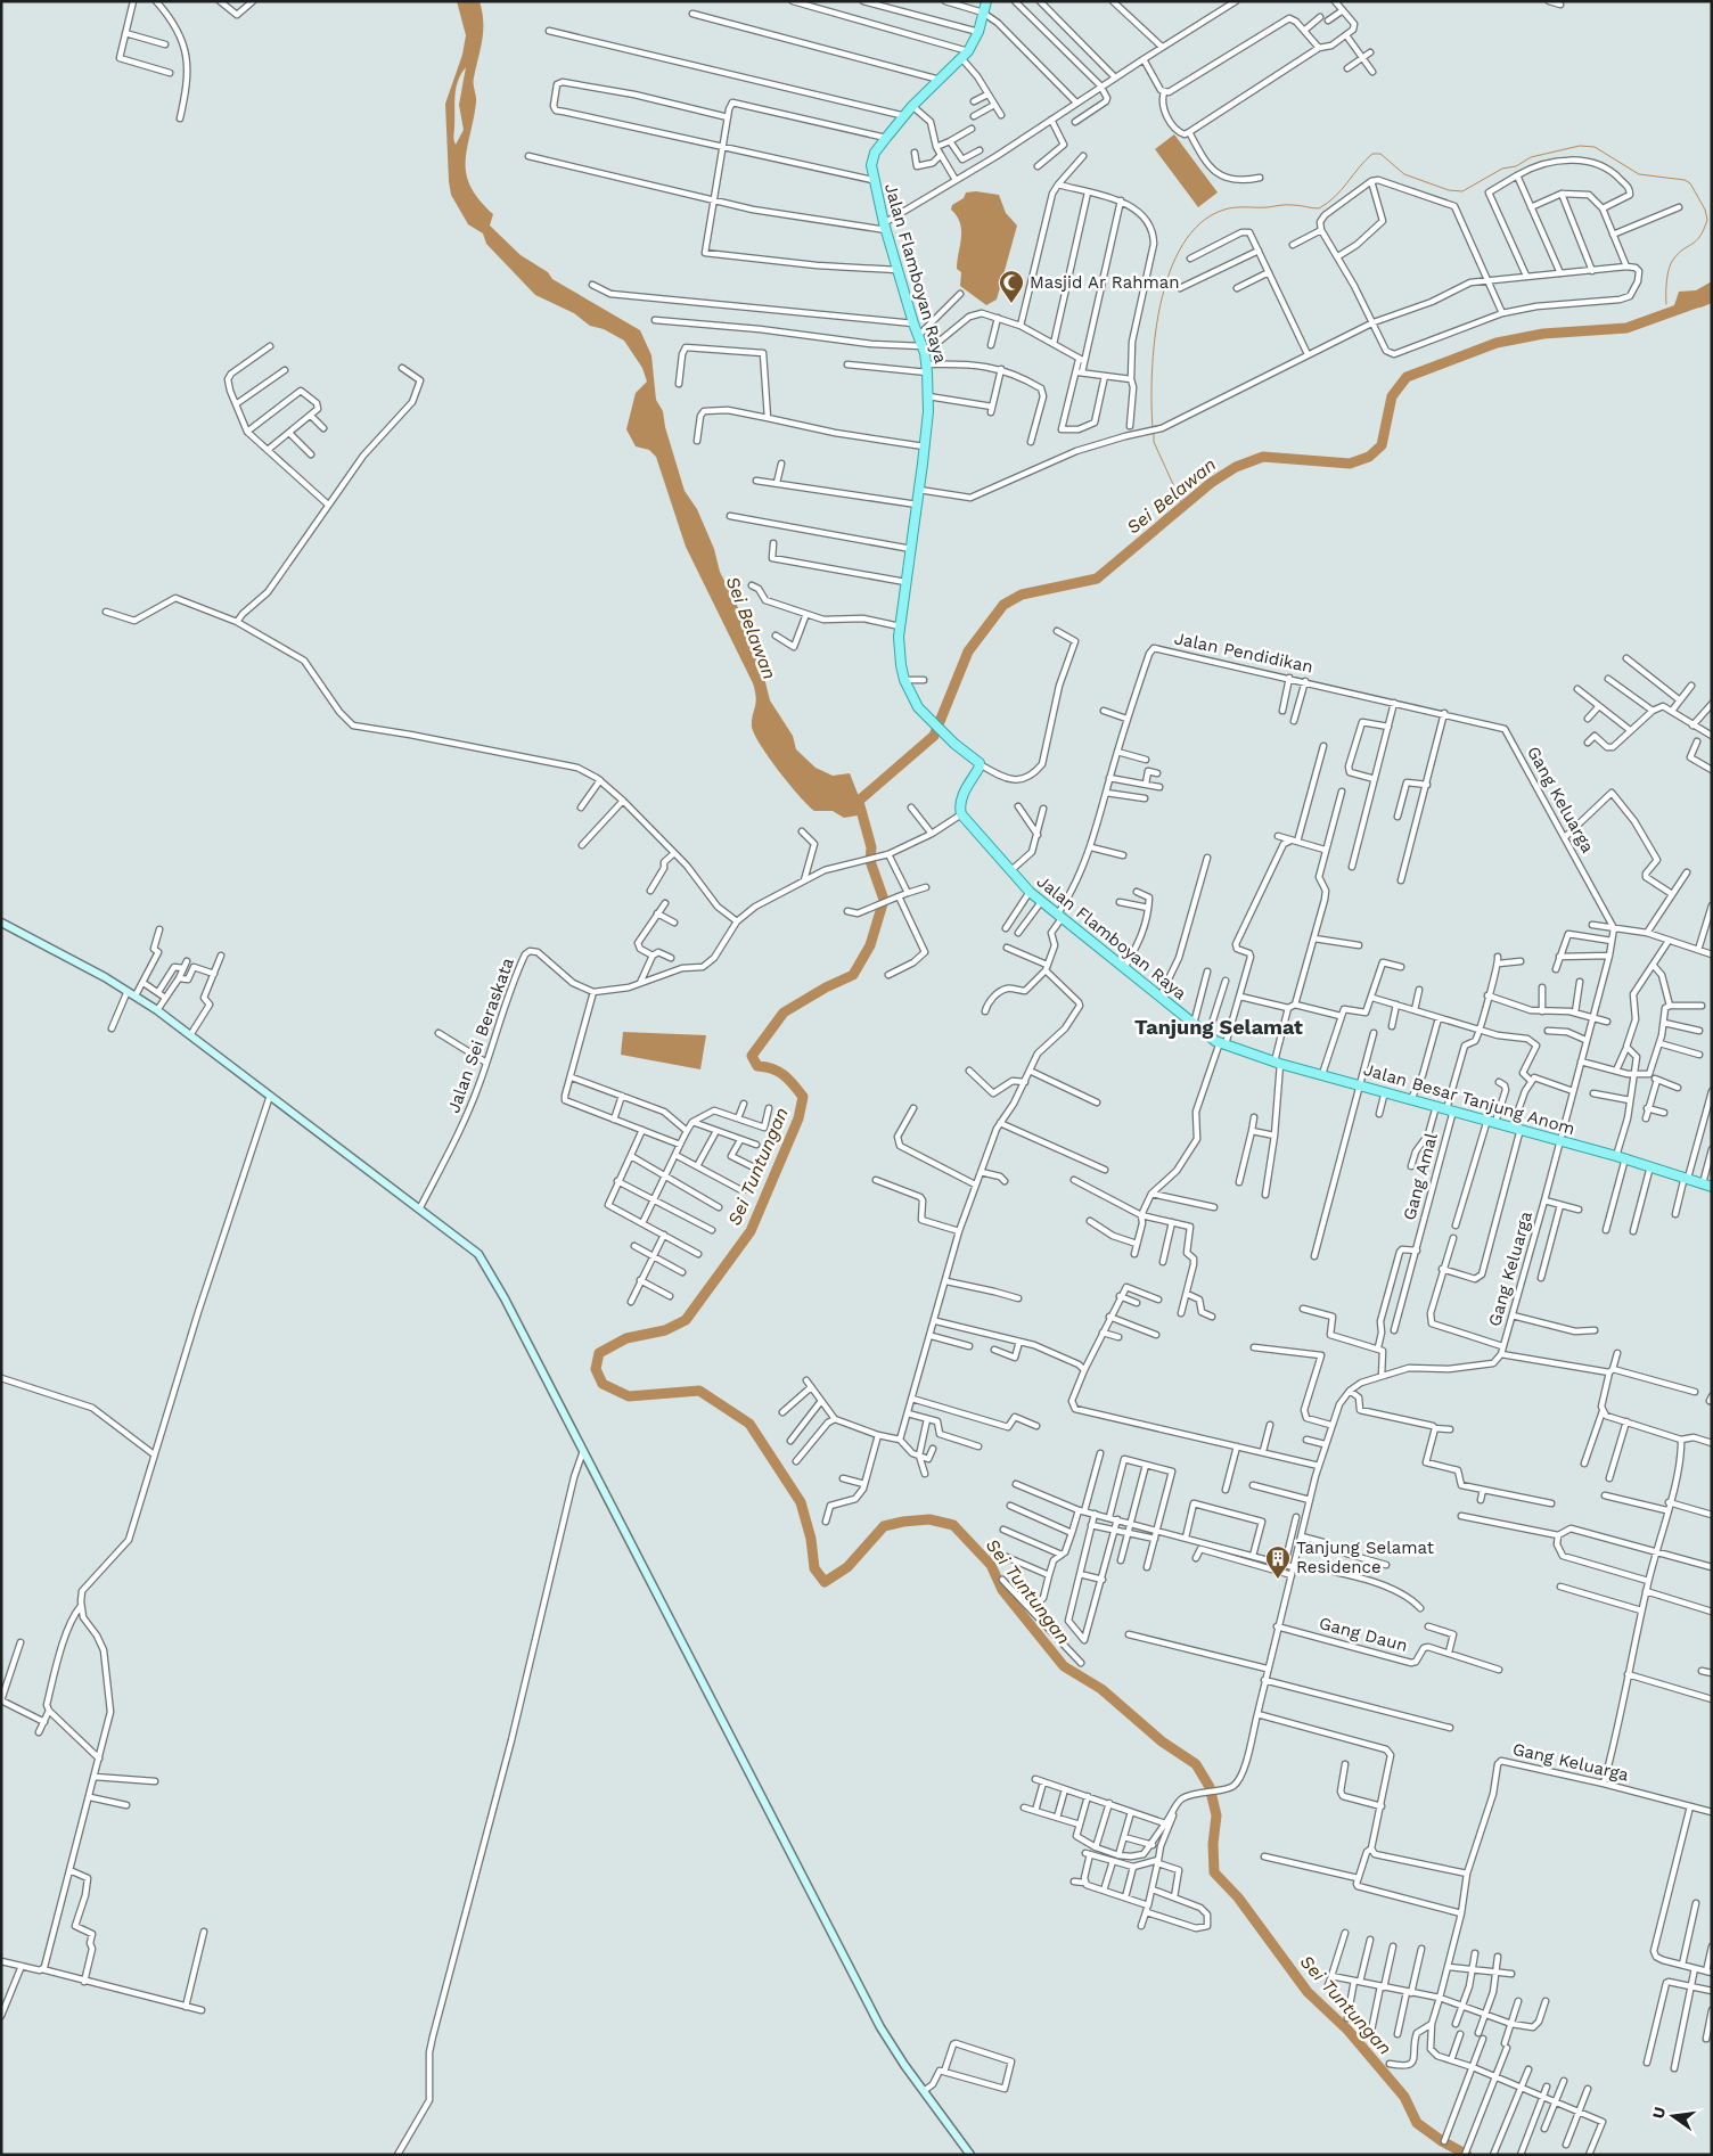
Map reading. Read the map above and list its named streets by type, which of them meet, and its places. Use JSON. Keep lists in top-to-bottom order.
{
  "streets": {
    "main road": ["Jalan Flamboyan Raya", "Jalan Besar Tanjung Anom"],
    "street": [
      "Jalan Pendidikan",
      "Gang Keluarga",
      "Jalan Sei Beraskata",
      "Gang Amal",
      "Gang Daun"
    ]
  },
  "crossings": [
    ["Jalan Flamboyan Raya", "Jalan Pendidikan"],
    ["Jalan Flamboyan Raya", "Jalan Besar Tanjung Anom"],
    ["Jalan Pendidikan", "Gang Keluarga"],
    ["Gang Keluarga", "Jalan Besar Tanjung Anom"],
    ["Jalan Besar Tanjung Anom", "Gang Amal"]
  ],
  "districts": ["Tanjung Selamat"],
  "water": ["Sei Belawan", "Sei Tuntungan"],
  "places": {
    "mosque": ["Masjid Ar Rahman"],
    "building": ["Tanjung Selamat Residence"]
  },
  "north": "left"
}
